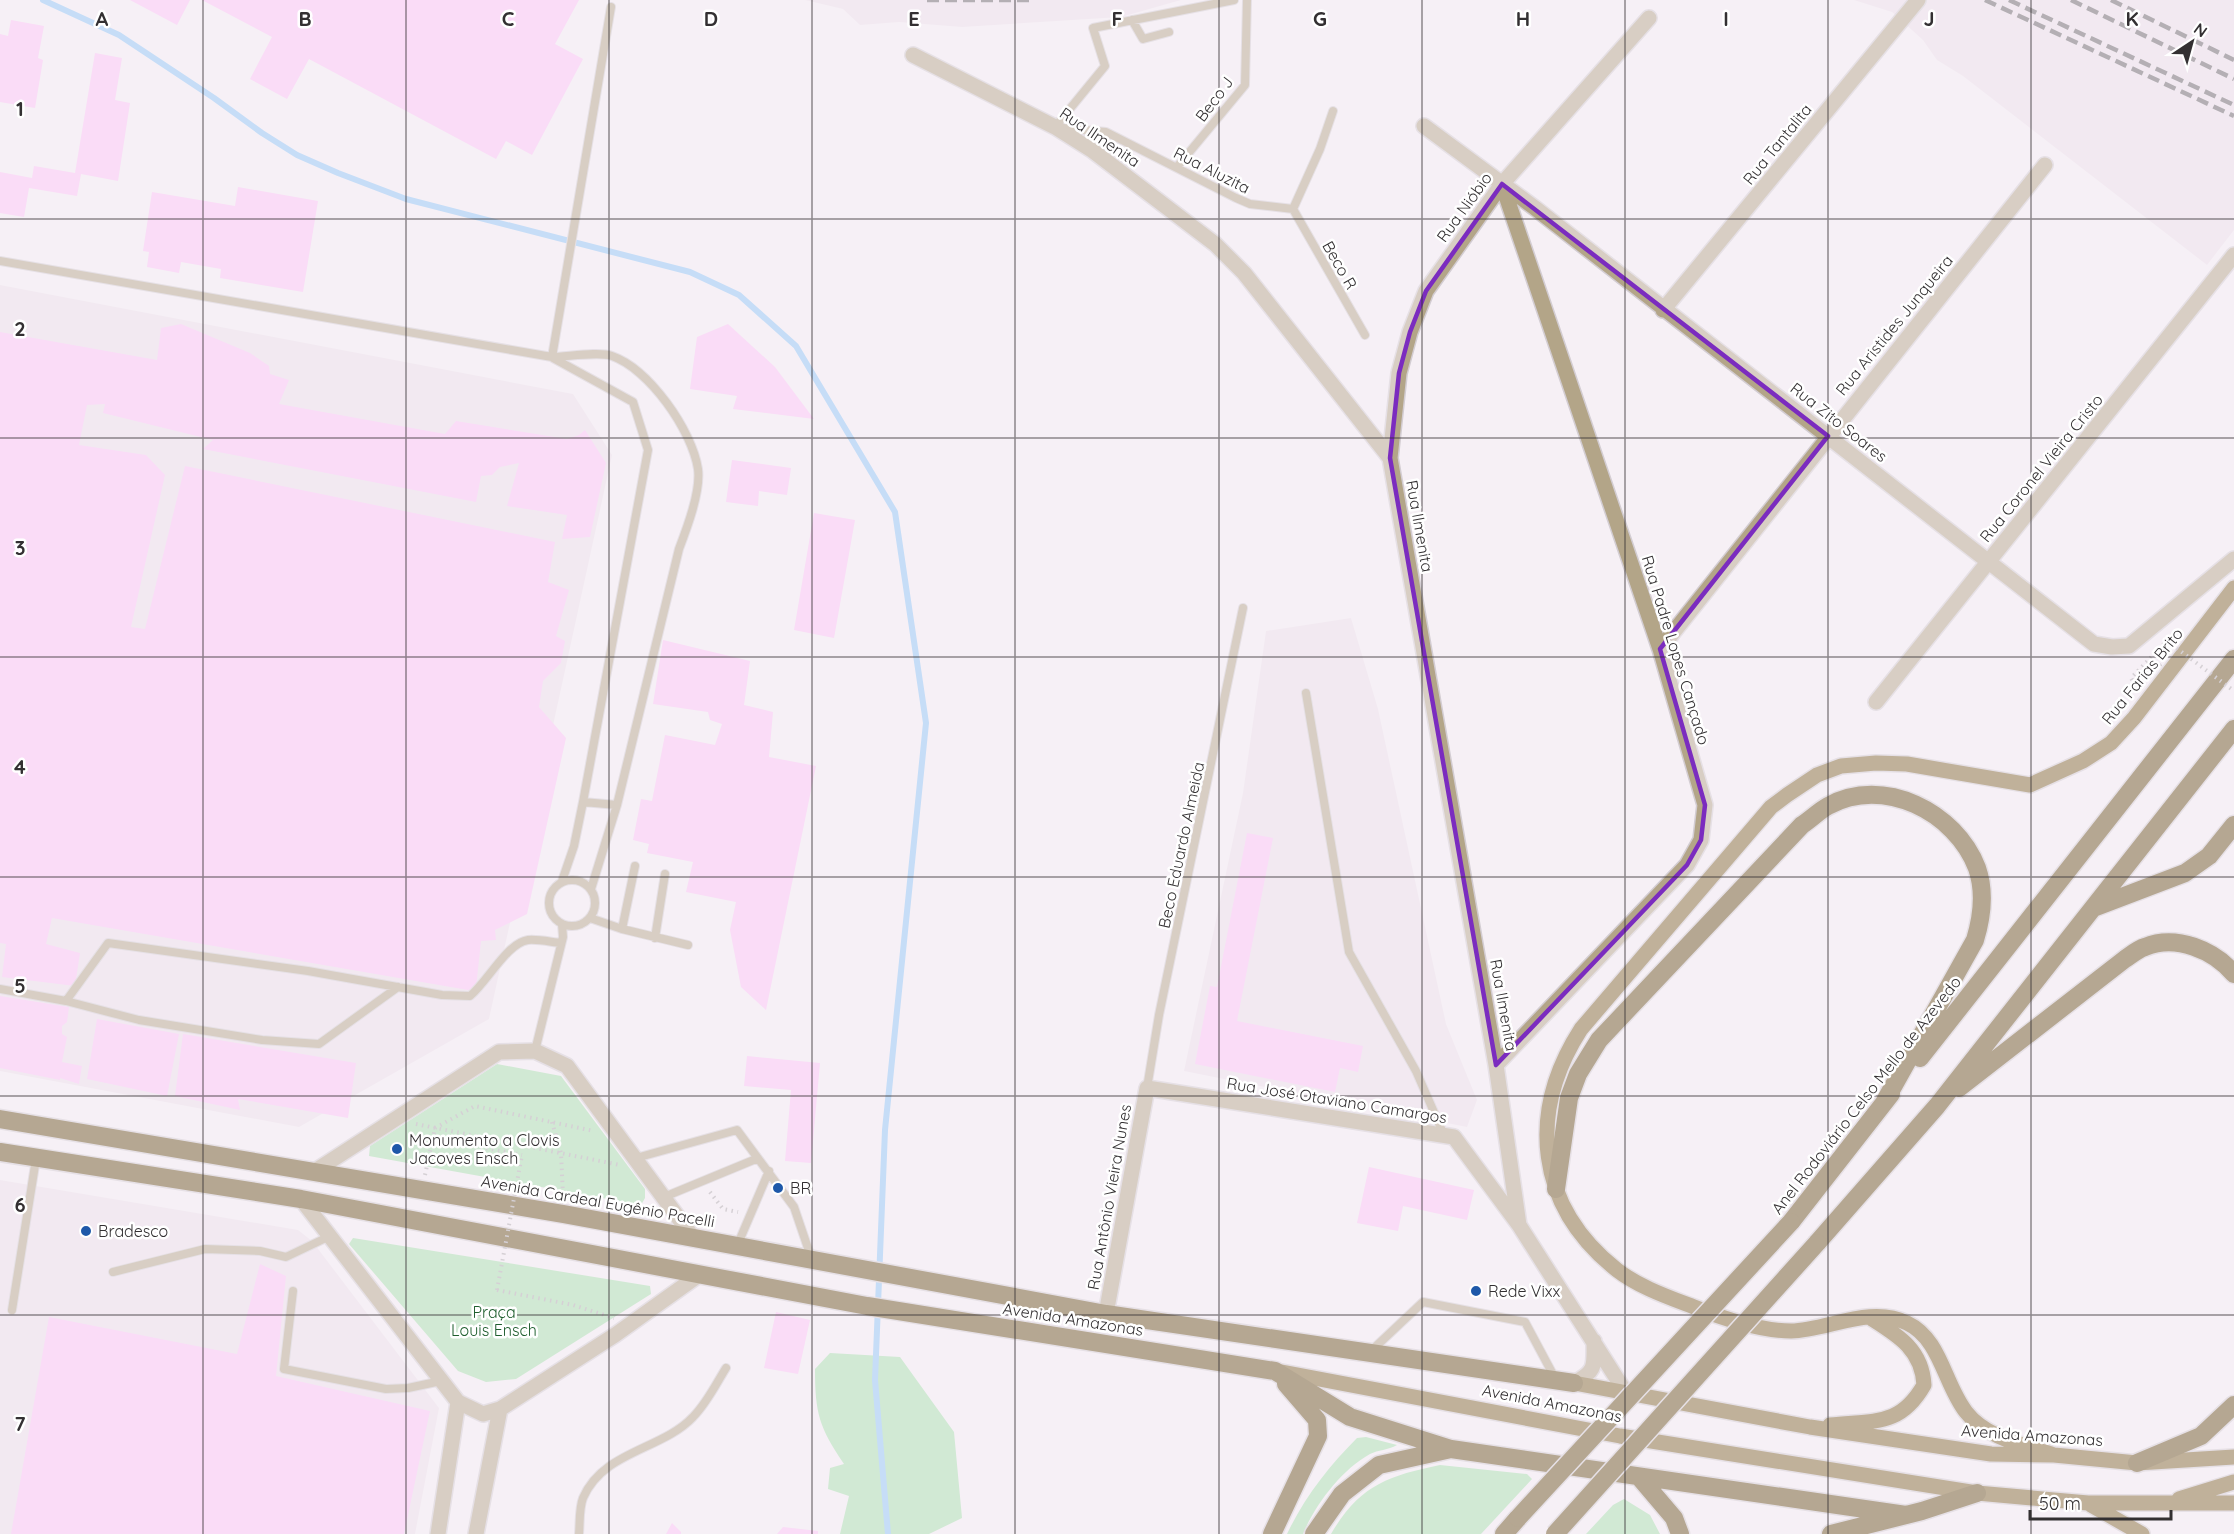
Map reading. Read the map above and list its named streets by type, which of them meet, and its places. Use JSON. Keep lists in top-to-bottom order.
{
  "streets": {
    "highway": ["Anel Rodoviário Celso Mello de Azevedo", "Avenida Cardeal Eugênio Pacelli", "Avenida Amazonas"],
    "main road": ["Rua Farias Brito"],
    "street": [
      "Rua Ilmenita",
      "Rua Tantalita",
      "Rua Nióbio",
      "Rua Aristides Junqueira",
      "Rua Zito Soares",
      "Rua Coronel Vieira Cristo",
      "Rua Padre Lopes Cançado",
      "Rua José Otaviano Camargos",
      "Rua Antônio Vieira Nunes"
    ],
    "lane": [
      "Beco J",
      "Rua Aluzita",
      "Beco R",
      "Beco Eduardo Almeida"
    ]
  },
  "crossings": [
    ["Beco J", "Rua Aluzita"],
    ["Rua Ilmenita", "Rua Aluzita"],
    ["Rua Ilmenita", "Rua Nióbio"],
    ["Rua Ilmenita", "Rua Padre Lopes Cançado"],
    ["Rua Ilmenita", "Rua José Otaviano Camargos"],
    ["Rua Tantalita", "Rua Zito Soares"],
    ["Rua Aluzita", "Beco R"],
    ["Rua Nióbio", "Rua Zito Soares"],
    ["Rua Nióbio", "Rua Padre Lopes Cançado"],
    ["Rua Aristides Junqueira", "Rua Zito Soares"],
    ["Rua Aristides Junqueira", "Rua Padre Lopes Cançado"],
    ["Rua Zito Soares", "Rua Coronel Vieira Cristo"],
    ["Rua Zito Soares", "Rua Padre Lopes Cançado"],
    ["Beco Eduardo Almeida", "Rua José Otaviano Camargos"],
    ["Beco Eduardo Almeida", "Rua Antônio Vieira Nunes"],
    ["Rua José Otaviano Camargos", "Rua Antônio Vieira Nunes"],
    ["Rua José Otaviano Camargos", "Avenida Amazonas"],
    ["Rua Antônio Vieira Nunes", "Avenida Amazonas"],
    ["Avenida Cardeal Eugênio Pacelli", "Avenida Amazonas"]
  ],
  "parks": ["Praça Louis Ensch"],
  "places": [
    "Monumento a Clovis Jacoves Ensch",
    "BR",
    "Bradesco",
    "Rede Vixx"
  ],
  "scale_bar": "50 m",
  "north": "top right",
  "grid": {
    "columns": [
      "A",
      "B",
      "C",
      "D",
      "E",
      "F",
      "G",
      "H",
      "I",
      "J",
      "K"
    ],
    "rows": [
      "1",
      "2",
      "3",
      "4",
      "5",
      "6",
      "7"
    ]
  }
}
